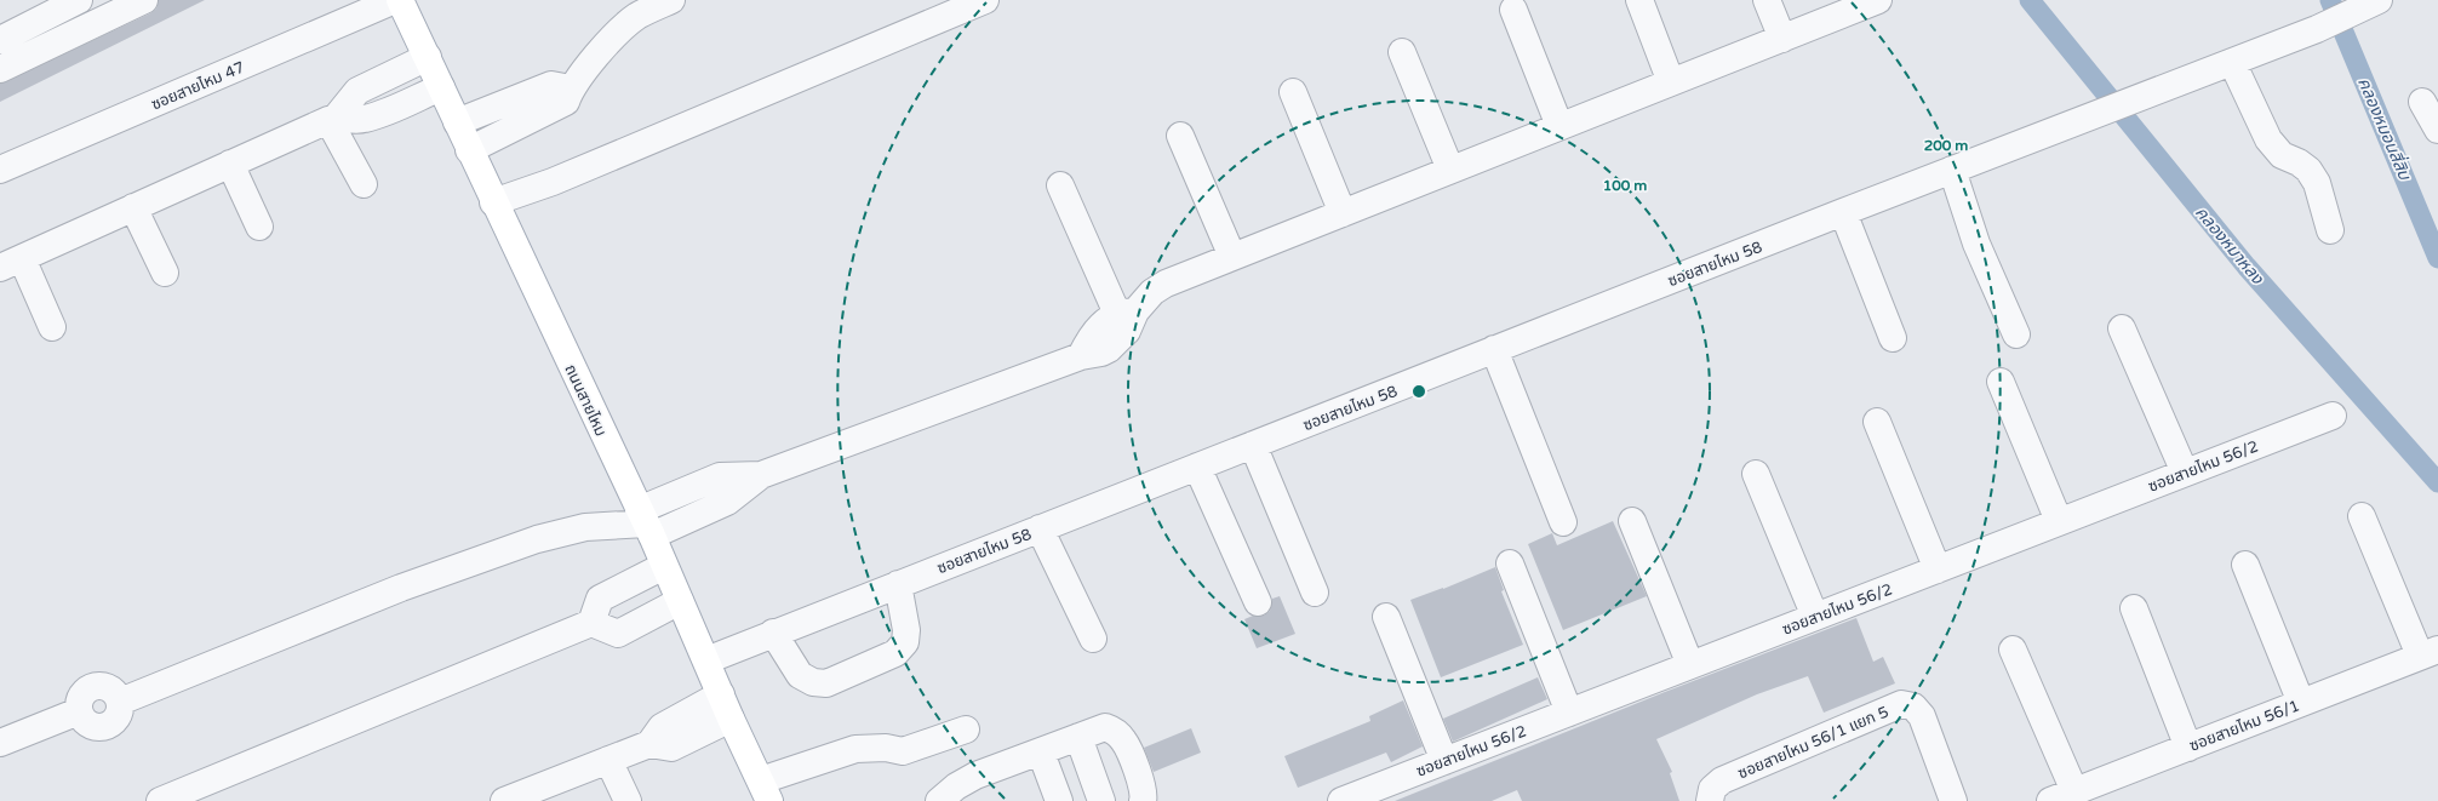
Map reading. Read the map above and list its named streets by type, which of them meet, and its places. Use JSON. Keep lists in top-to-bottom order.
{
  "streets": {
    "main road": ["ถนนสายไหม"],
    "street": [
      "ซอยสายไหม 47",
      "ซอยสายไหม 58",
      "ซอยสายไหม 56/2",
      "ซอยสายไหม 56/1",
      "ซอยสายไหม 56/1 แยก 5"
    ]
  },
  "crossings": [
    ["ซอยสายไหม 58", "ถนนสายไหม"]
  ],
  "water": ["คลองหมอนสี่สิบ", "คลองหมาหลง"],
  "rings": ["200 m", "100 m"]
}
